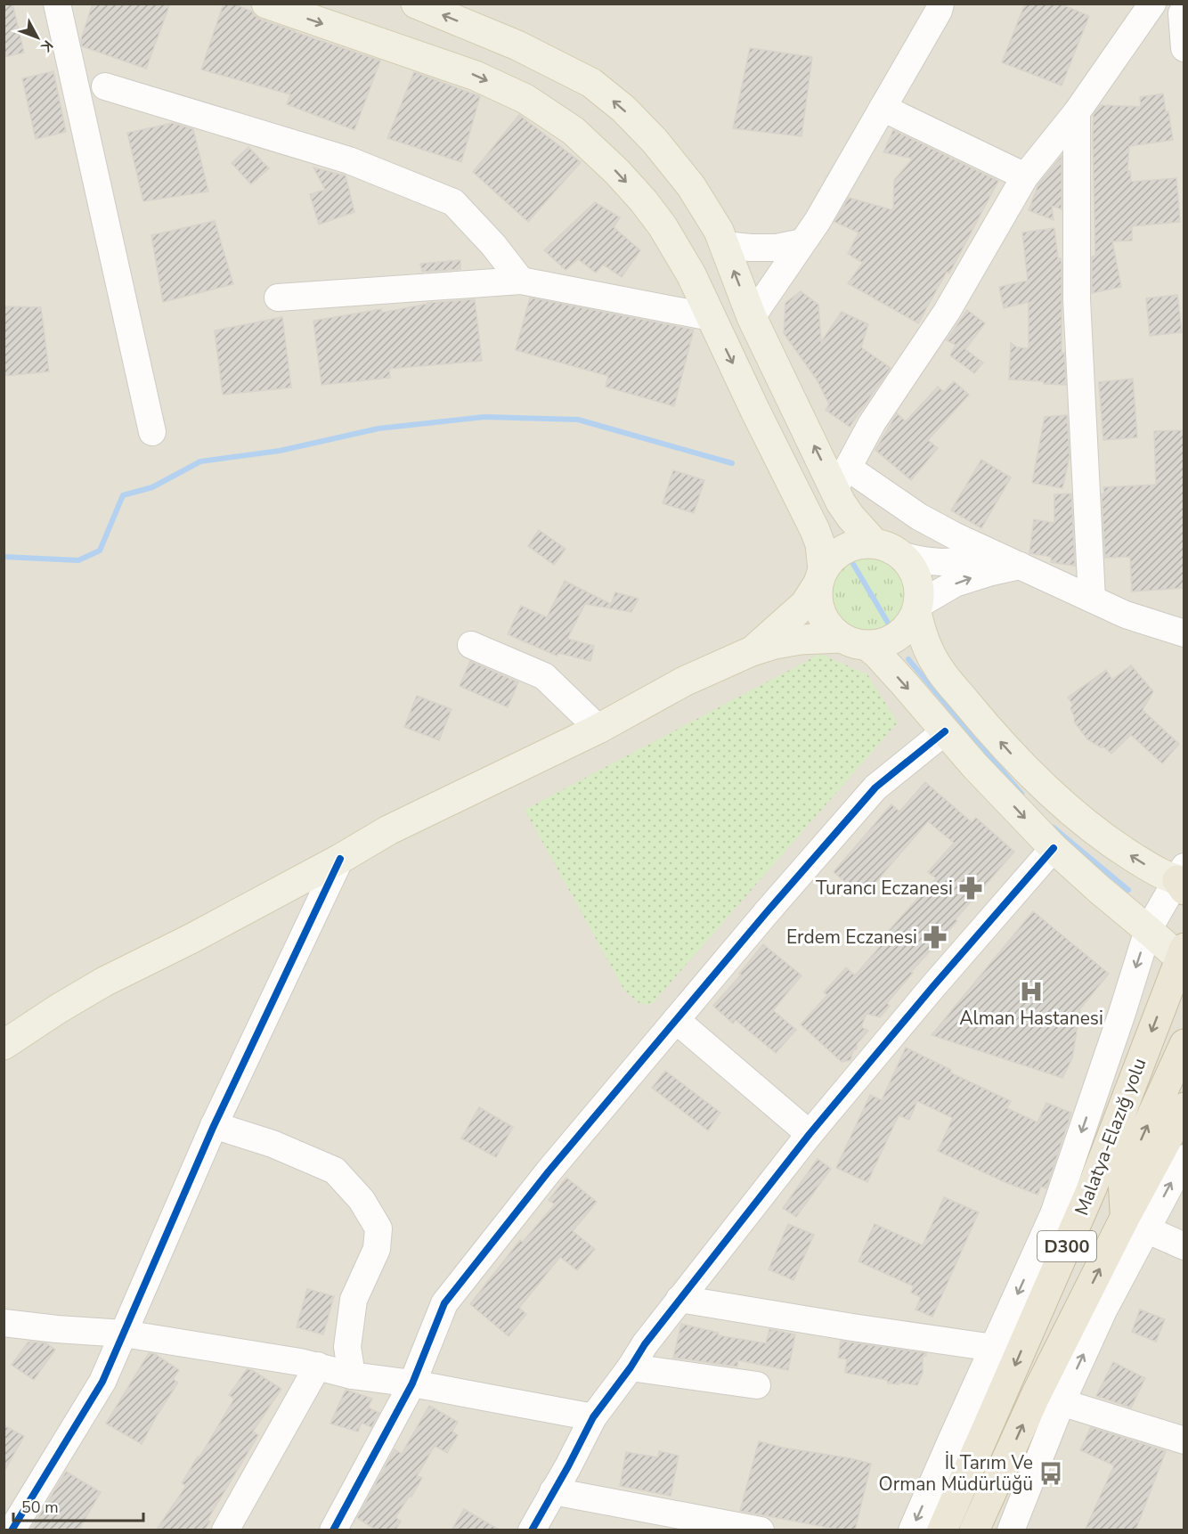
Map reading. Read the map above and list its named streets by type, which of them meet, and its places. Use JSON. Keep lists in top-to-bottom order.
{
  "streets": {
    "highway": ["Malatya-Elazığ yolu", "D300"]
  },
  "places": {
    "pharmacy": ["Turancı Eczanesi", "Erdem Eczanesi"],
    "hospital": ["Alman Hastanesi"],
    "bus stop": ["İl Tarım Ve Orman Müdürlüğü"]
  },
  "scale_bar": "50 m",
  "north": "bottom right"
}
